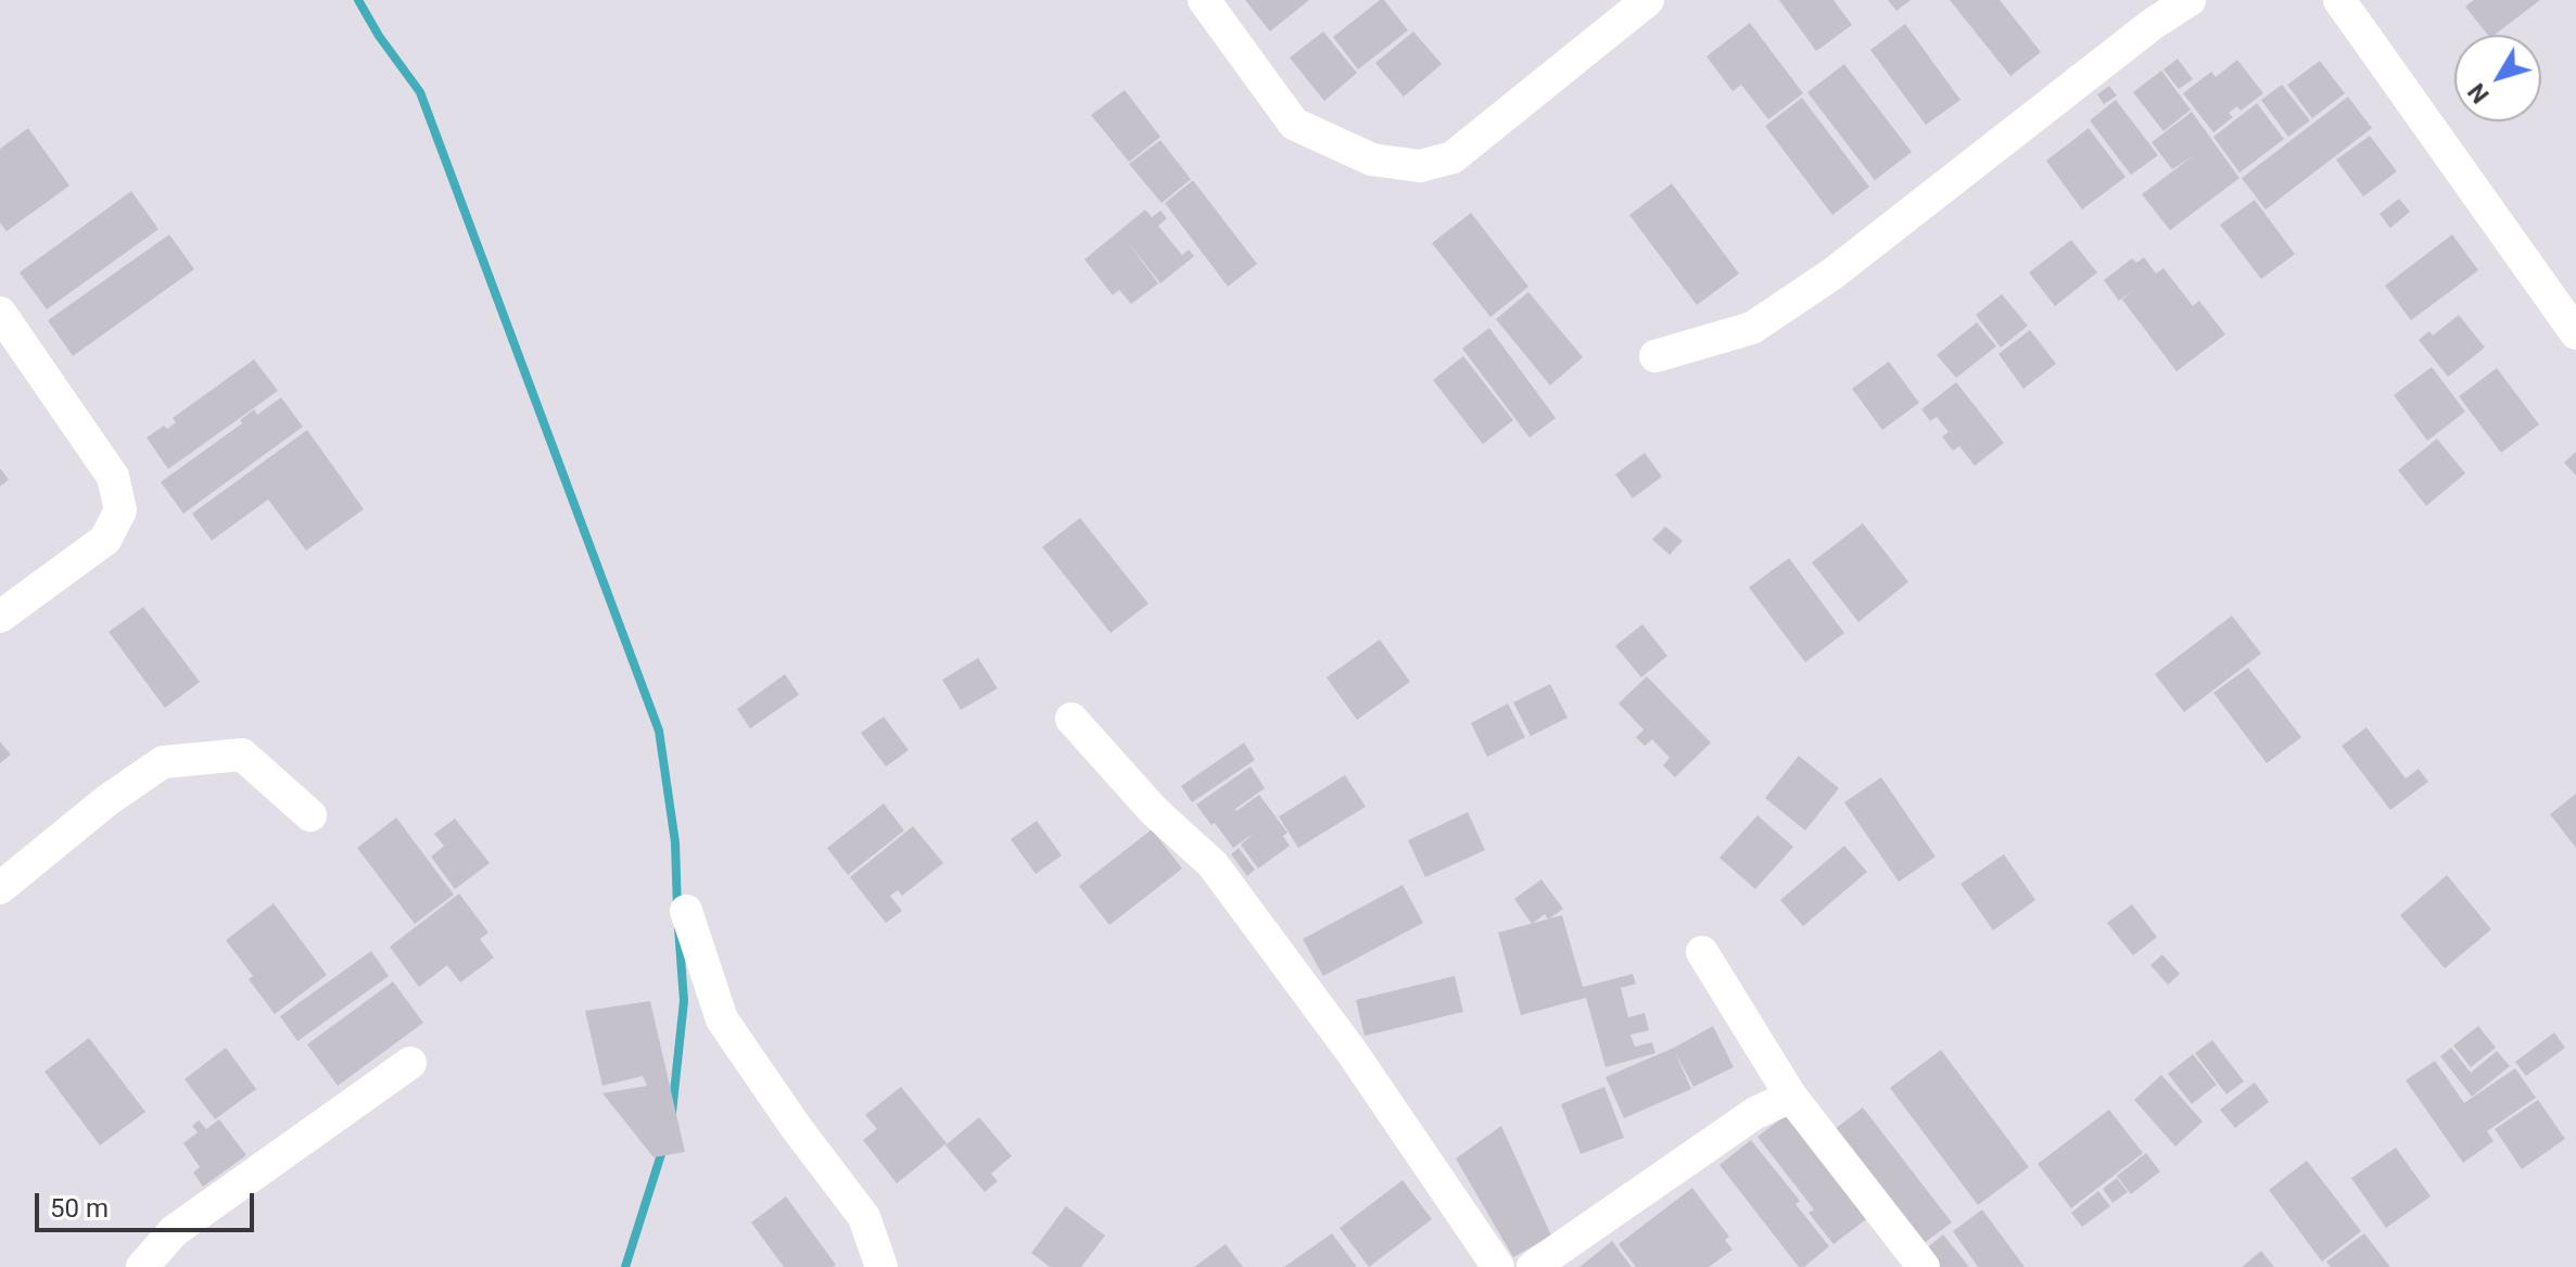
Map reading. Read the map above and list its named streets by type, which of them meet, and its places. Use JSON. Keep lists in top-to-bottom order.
{
  "scale_bar": "50 m",
  "north": "bottom left"
}
